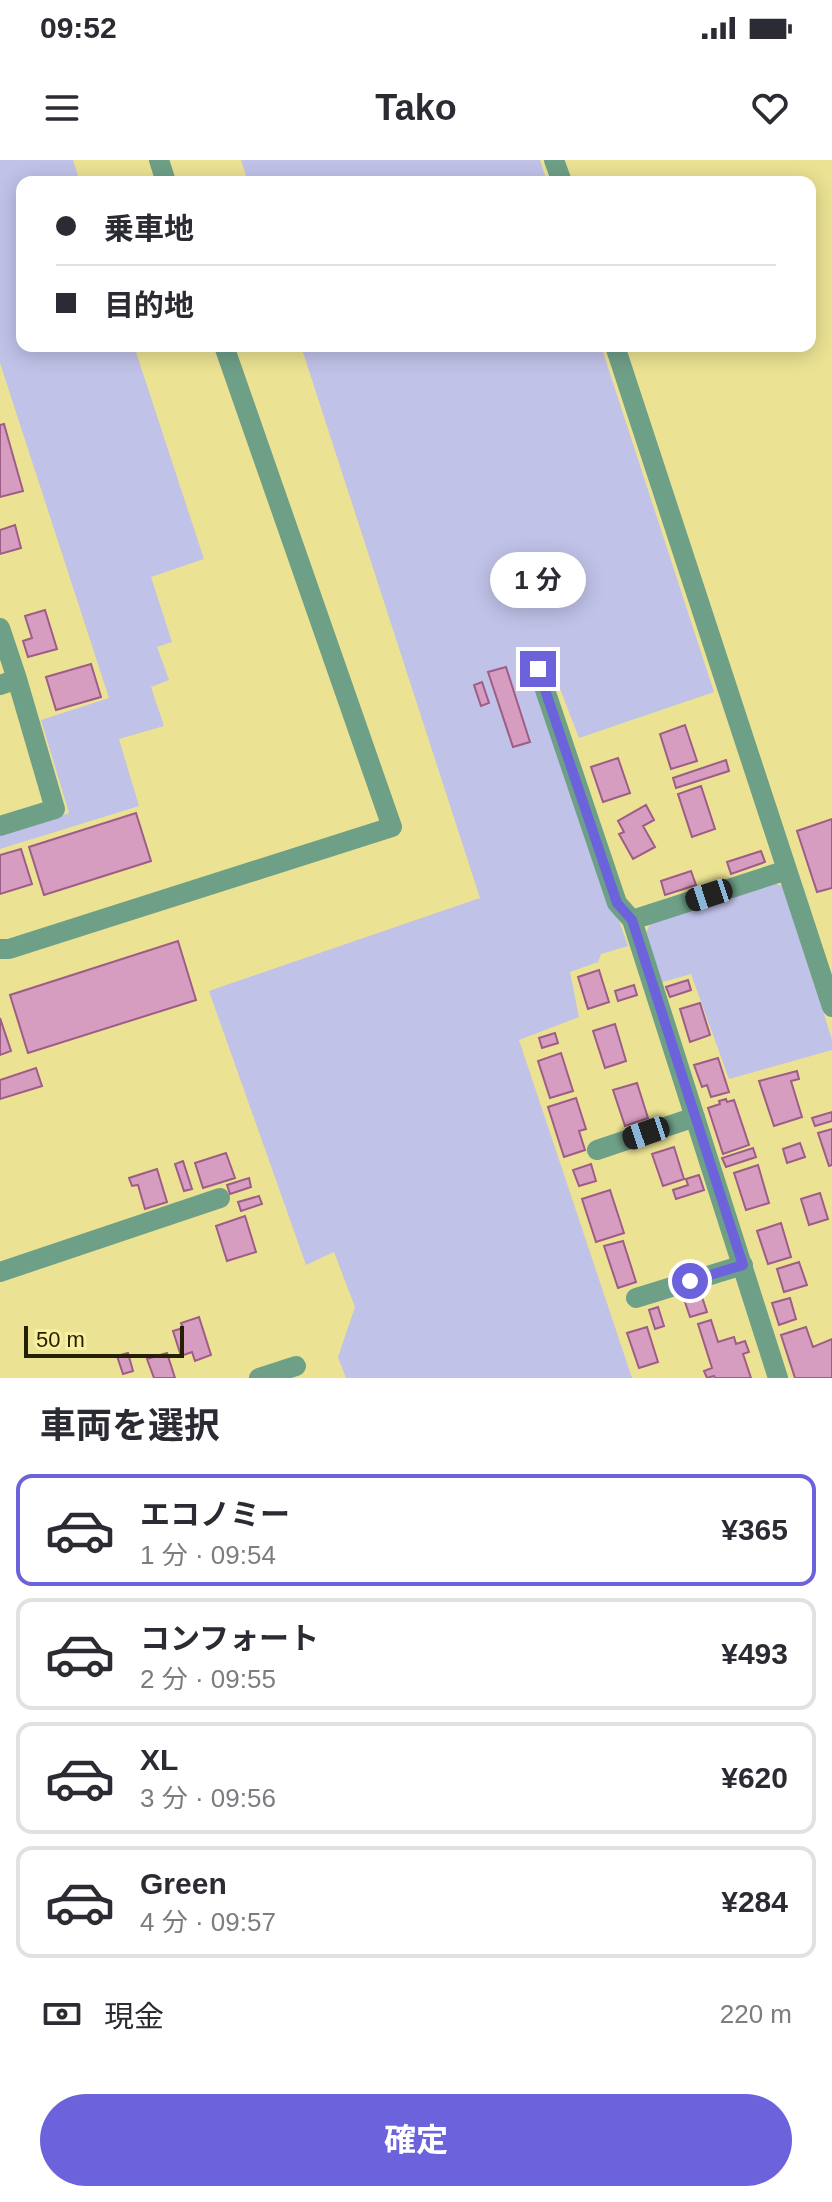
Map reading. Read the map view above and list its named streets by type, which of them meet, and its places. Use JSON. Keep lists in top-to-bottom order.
{
  "scale_bar": "50 m",
  "page": {
    "status": "09:52",
    "header": "Tako",
    "banner": ["乗車地", "目的地"],
    "bubble": "1 分",
    "scale": "50 m",
    "heading": "車両を選択",
    "list": [
      {
        "name": "エコノミー",
        "note": "1 分 · 09:54",
        "value": "¥365"
      },
      {
        "name": "コンフォート",
        "note": "2 分 · 09:55",
        "value": "¥493"
      },
      {
        "name": "XL",
        "note": "3 分 · 09:56",
        "value": "¥620"
      },
      {
        "name": "Green",
        "note": "4 分 · 09:57",
        "value": "¥284"
      }
    ],
    "pay": ["現金", "220 m"],
    "buttons": "確定"
  }
}
